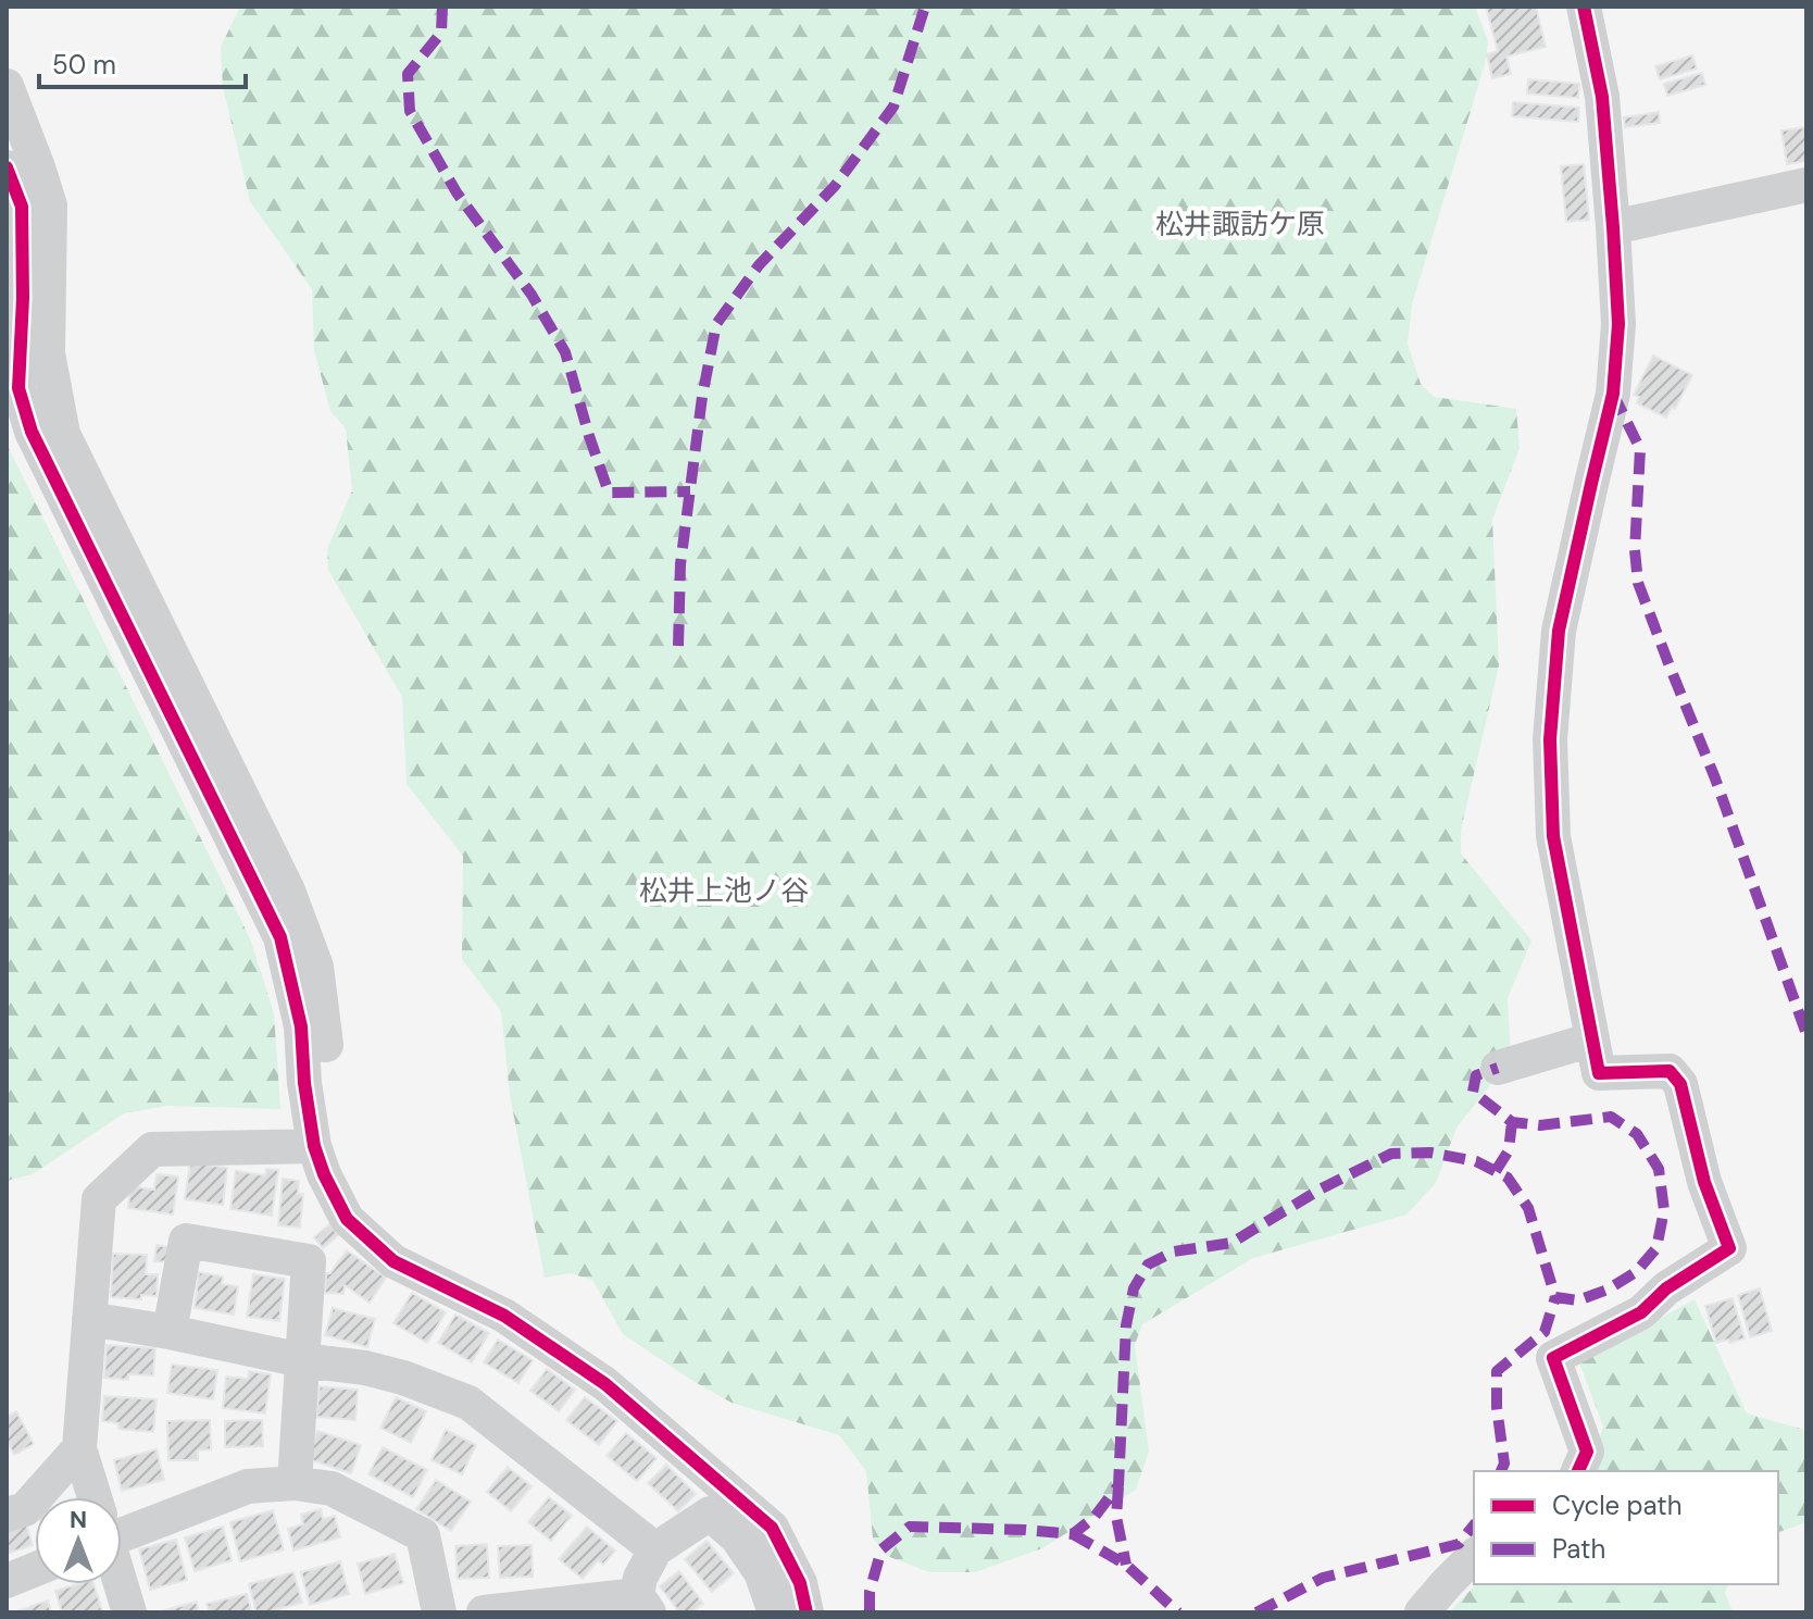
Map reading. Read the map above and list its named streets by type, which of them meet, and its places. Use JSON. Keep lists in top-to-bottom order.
{
  "districts": ["松井諏訪ケ原", "松井上池ノ谷"],
  "legend": ["Cycle path", "Path"],
  "scale_bar": "50 m",
  "north": "top"
}
